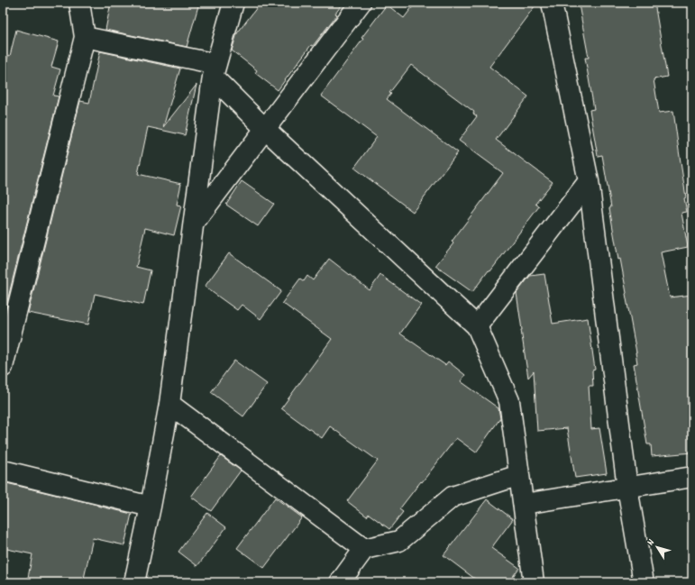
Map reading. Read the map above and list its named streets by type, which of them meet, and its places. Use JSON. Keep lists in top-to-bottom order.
{
  "north": "top left"
}
